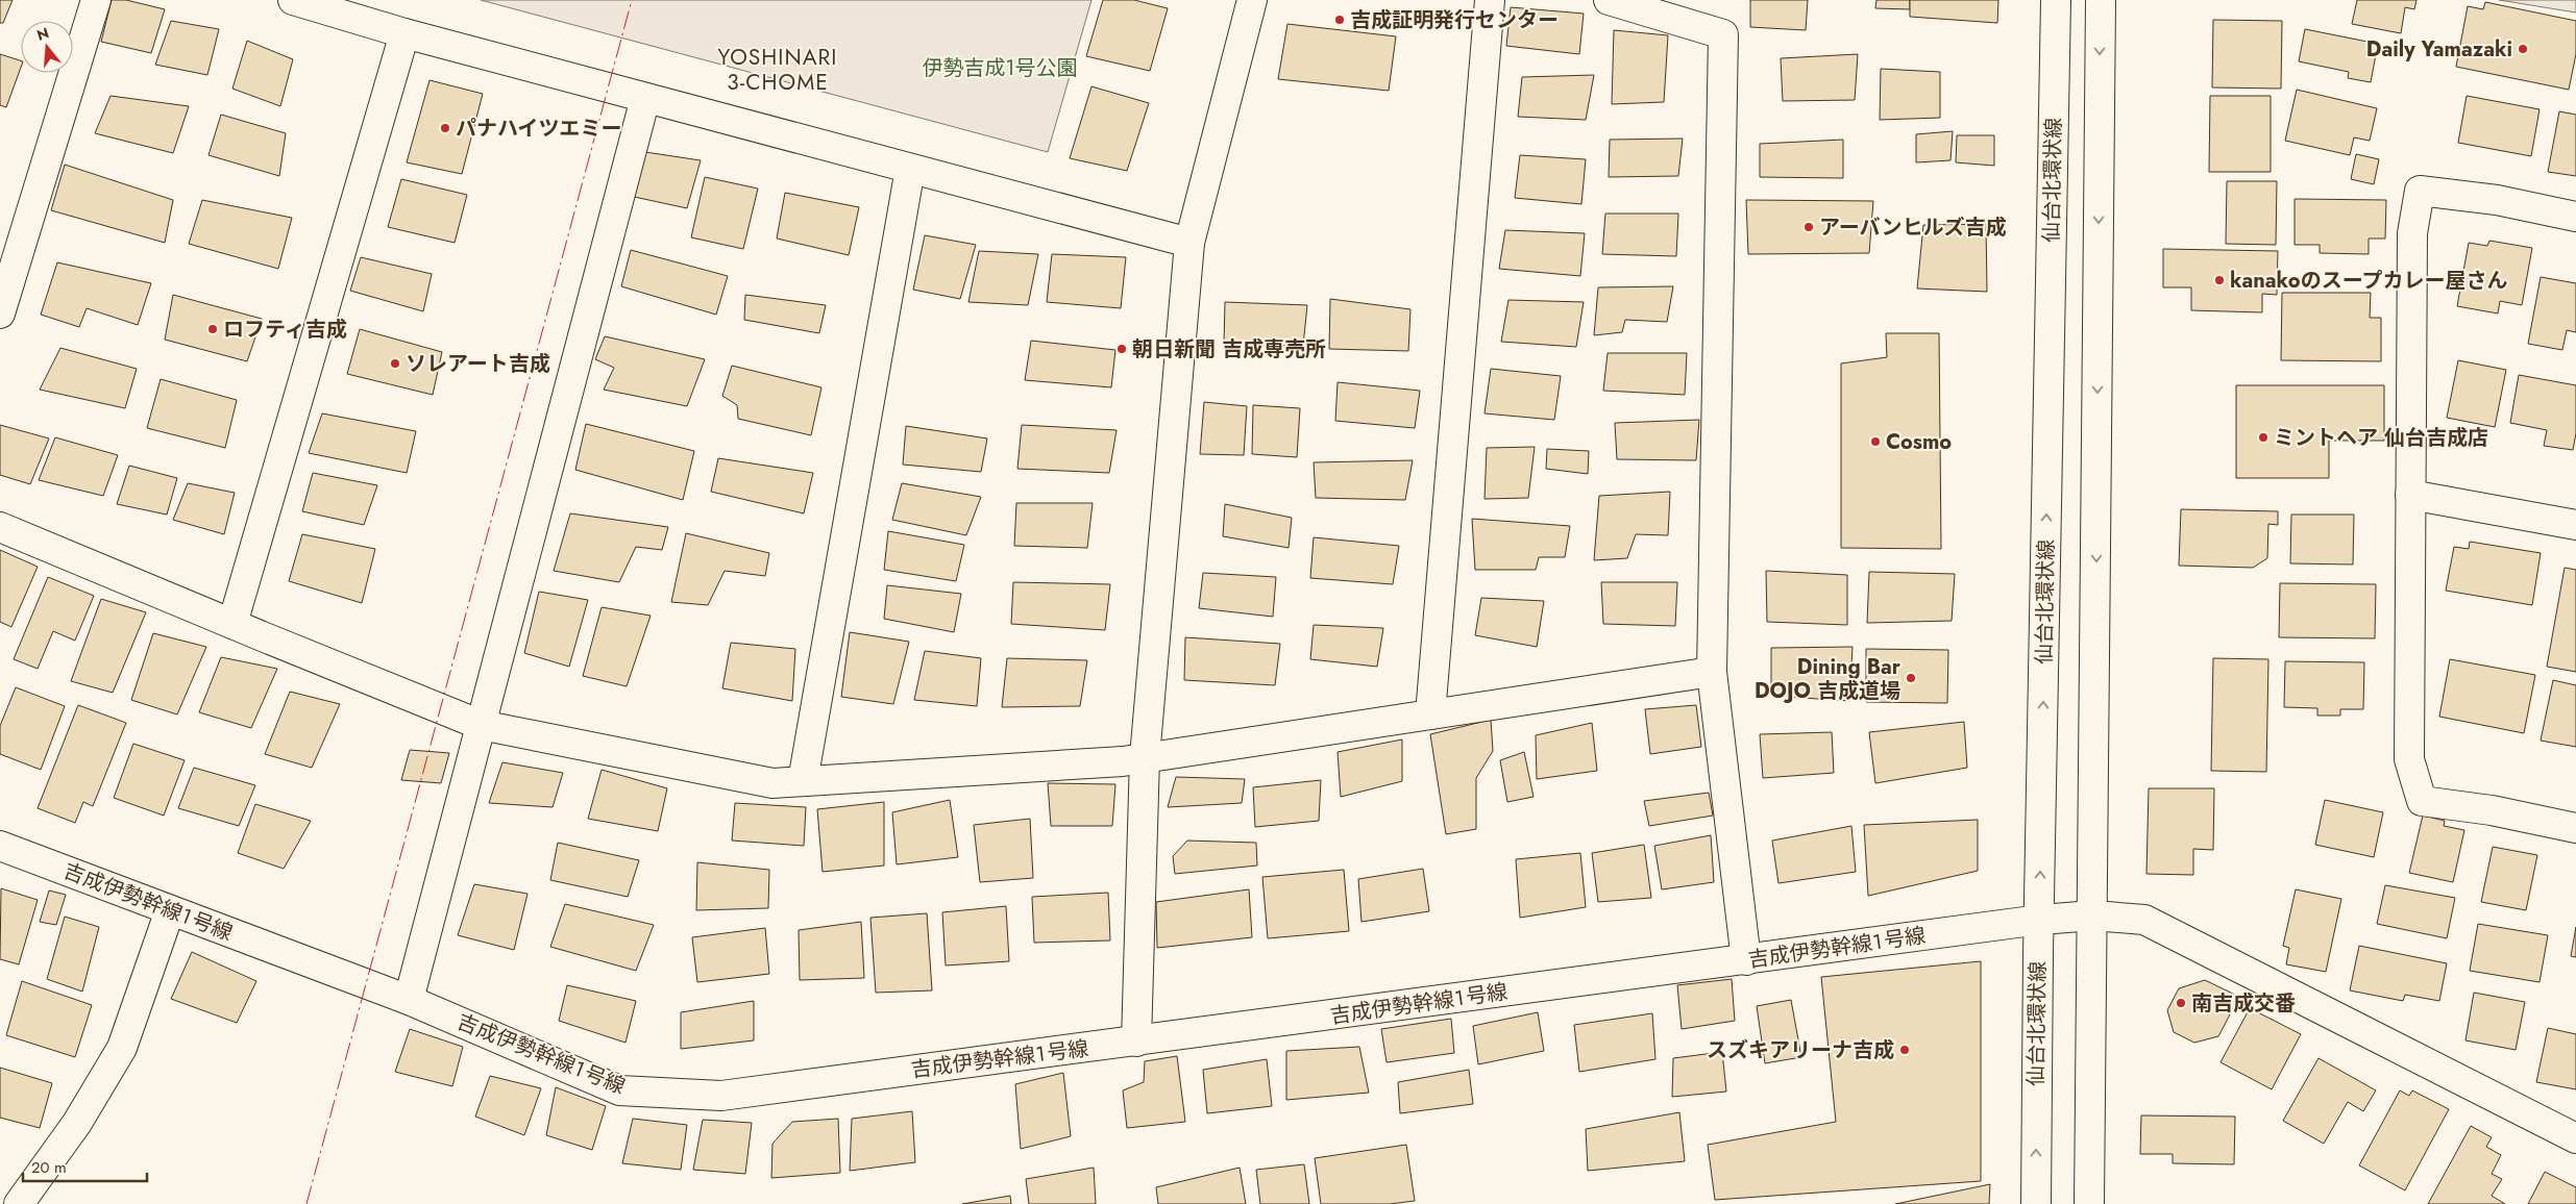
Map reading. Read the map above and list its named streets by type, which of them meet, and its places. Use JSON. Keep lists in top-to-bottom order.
{
  "streets": {
    "street": ["仙台北環状線", "吉成伊勢幹線１号線"]
  },
  "crossings": [
    ["仙台北環状線", "吉成伊勢幹線１号線"]
  ],
  "districts": ["YOSHINARI 3-CHOME"],
  "parks": ["伊勢吉成1号公園"],
  "places": [
    "吉成証明発行センター",
    "Daily Yamazaki",
    "パナハイツエミー",
    "アーバンヒルズ吉成",
    "kanakoのスープカレー屋さん",
    "ロフティ吉成",
    "朝日新聞 吉成専売所",
    "ソレアート吉成",
    "ミントヘア 仙台吉成店",
    "Cosmo",
    "Dining Bar DOJO 吉成道場",
    "南吉成交番",
    "スズキアリーナ吉成"
  ],
  "scale_bar": "20 m",
  "north": "top"
}
